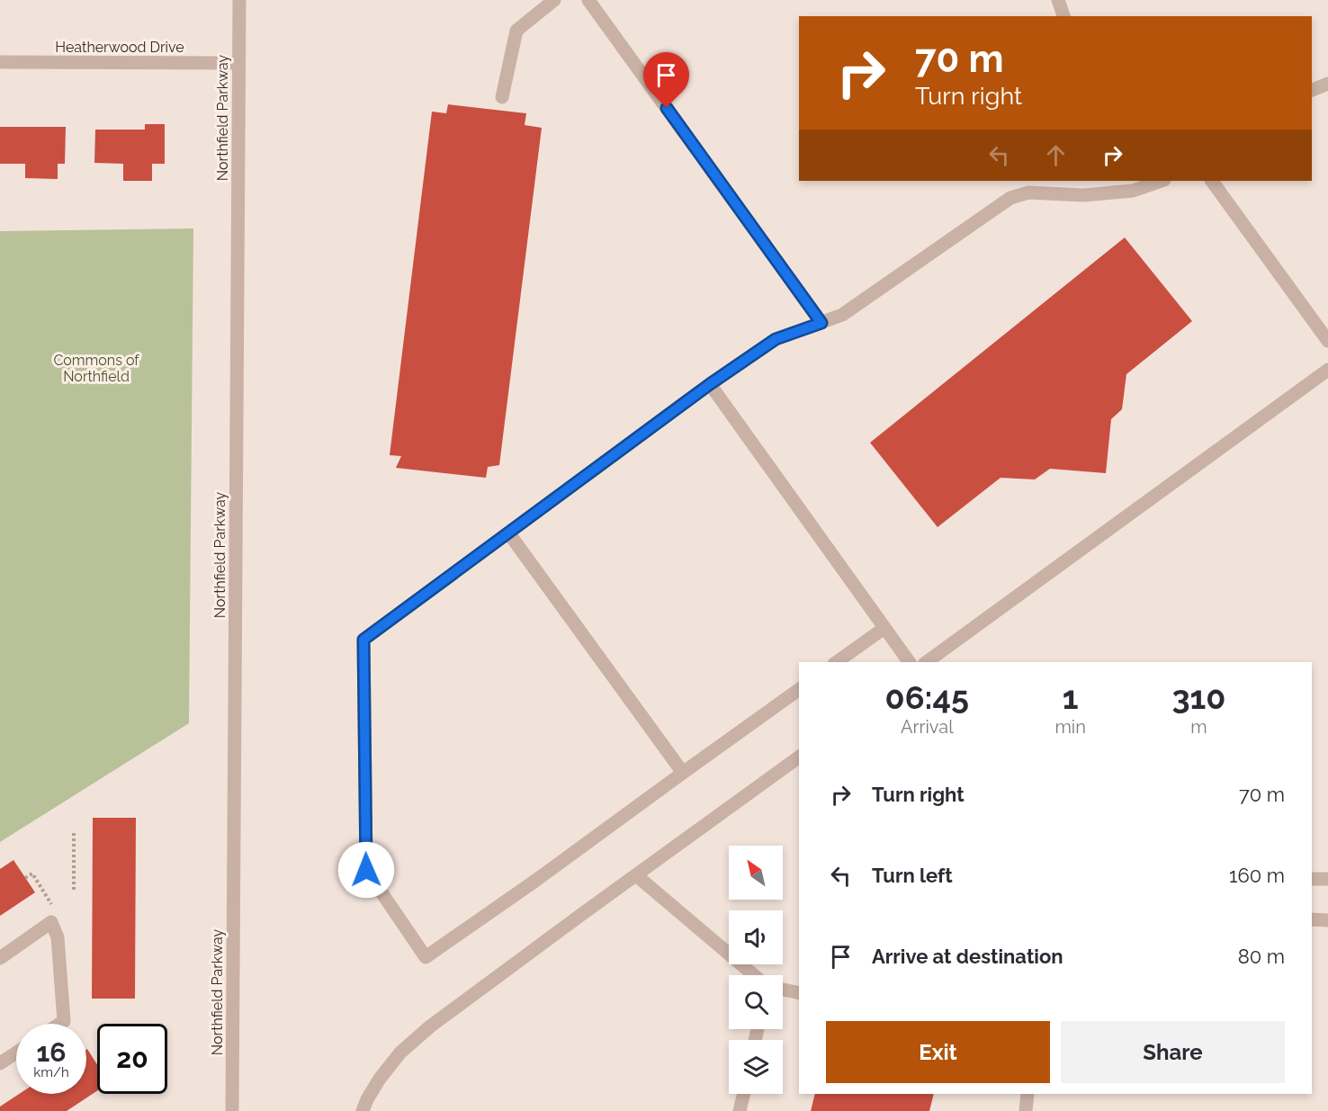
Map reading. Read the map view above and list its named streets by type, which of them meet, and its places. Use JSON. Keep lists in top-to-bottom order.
{
  "streets": {
    "street": ["Heatherwood Drive", "Northfield Parkway"]
  },
  "crossings": [
    ["Heatherwood Drive", "Northfield Parkway"]
  ],
  "parks": ["Commons of Northfield"],
  "north": "top left",
  "page": {
    "turn": ["70 m", "Turn right"],
    "eta": [
      "06:45",
      "Arrival",
      "1",
      "min",
      "310",
      "m"
    ],
    "list": [
      {
        "name": "Turn right",
        "value": "70 m"
      },
      {
        "name": "Turn left",
        "value": "160 m"
      },
      {
        "name": "Arrive at destination",
        "value": "80 m"
      }
    ],
    "buttons": ["Exit", "Share"],
    "speed": "16 km/h",
    "limit": "20"
  }
}
